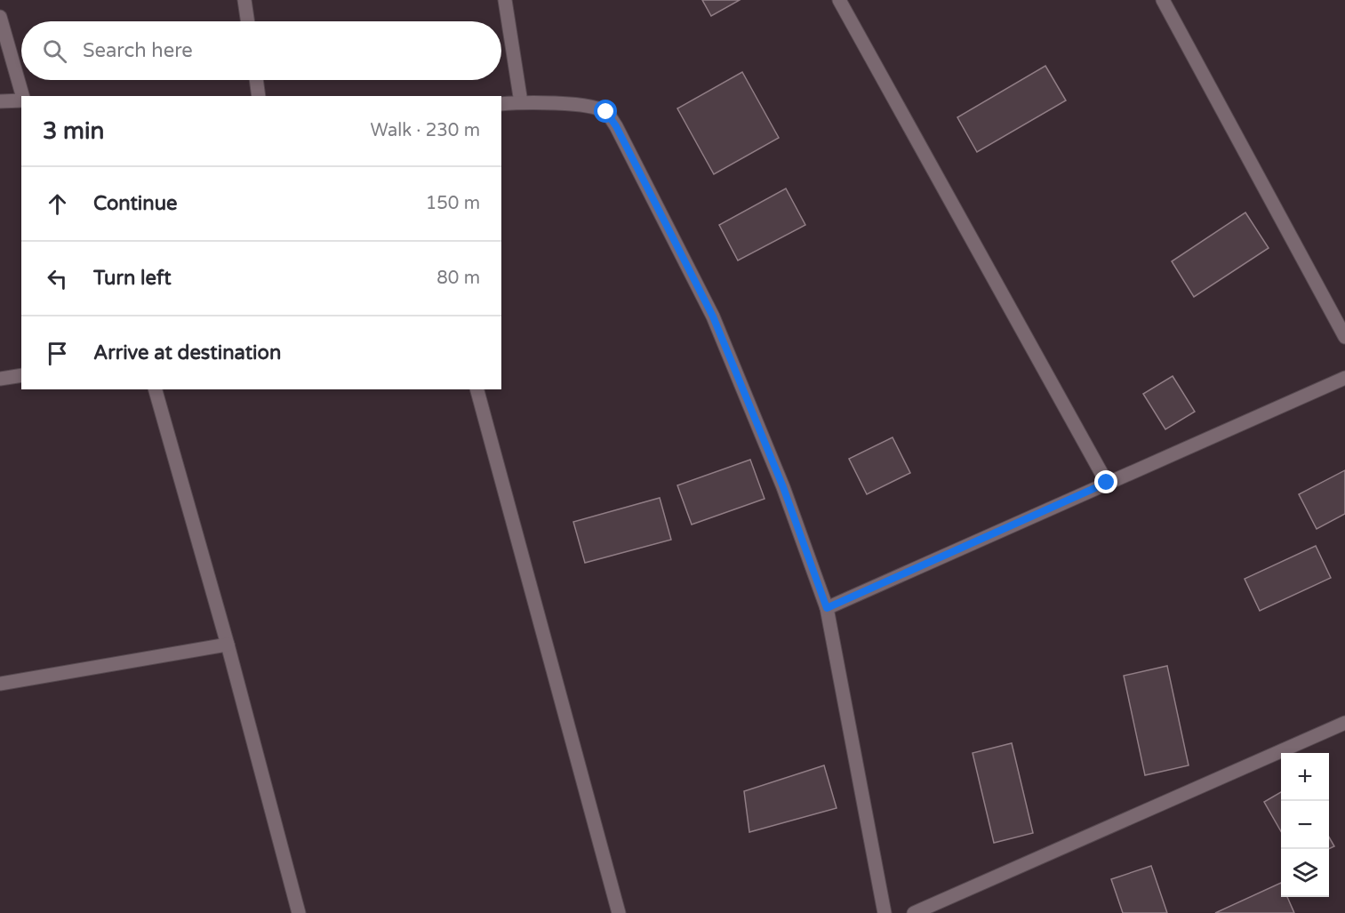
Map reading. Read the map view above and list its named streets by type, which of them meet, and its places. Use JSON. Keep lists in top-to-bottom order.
{
  "page": {
    "search": "Search here",
    "heading": ["3 min", "Walk · 230 m"],
    "list": [
      ["Continue", "150 m"],
      ["Turn left", "80 m"],
      "Arrive at destination"
    ],
    "map_buttons": ["+", "−"]
  }
}
